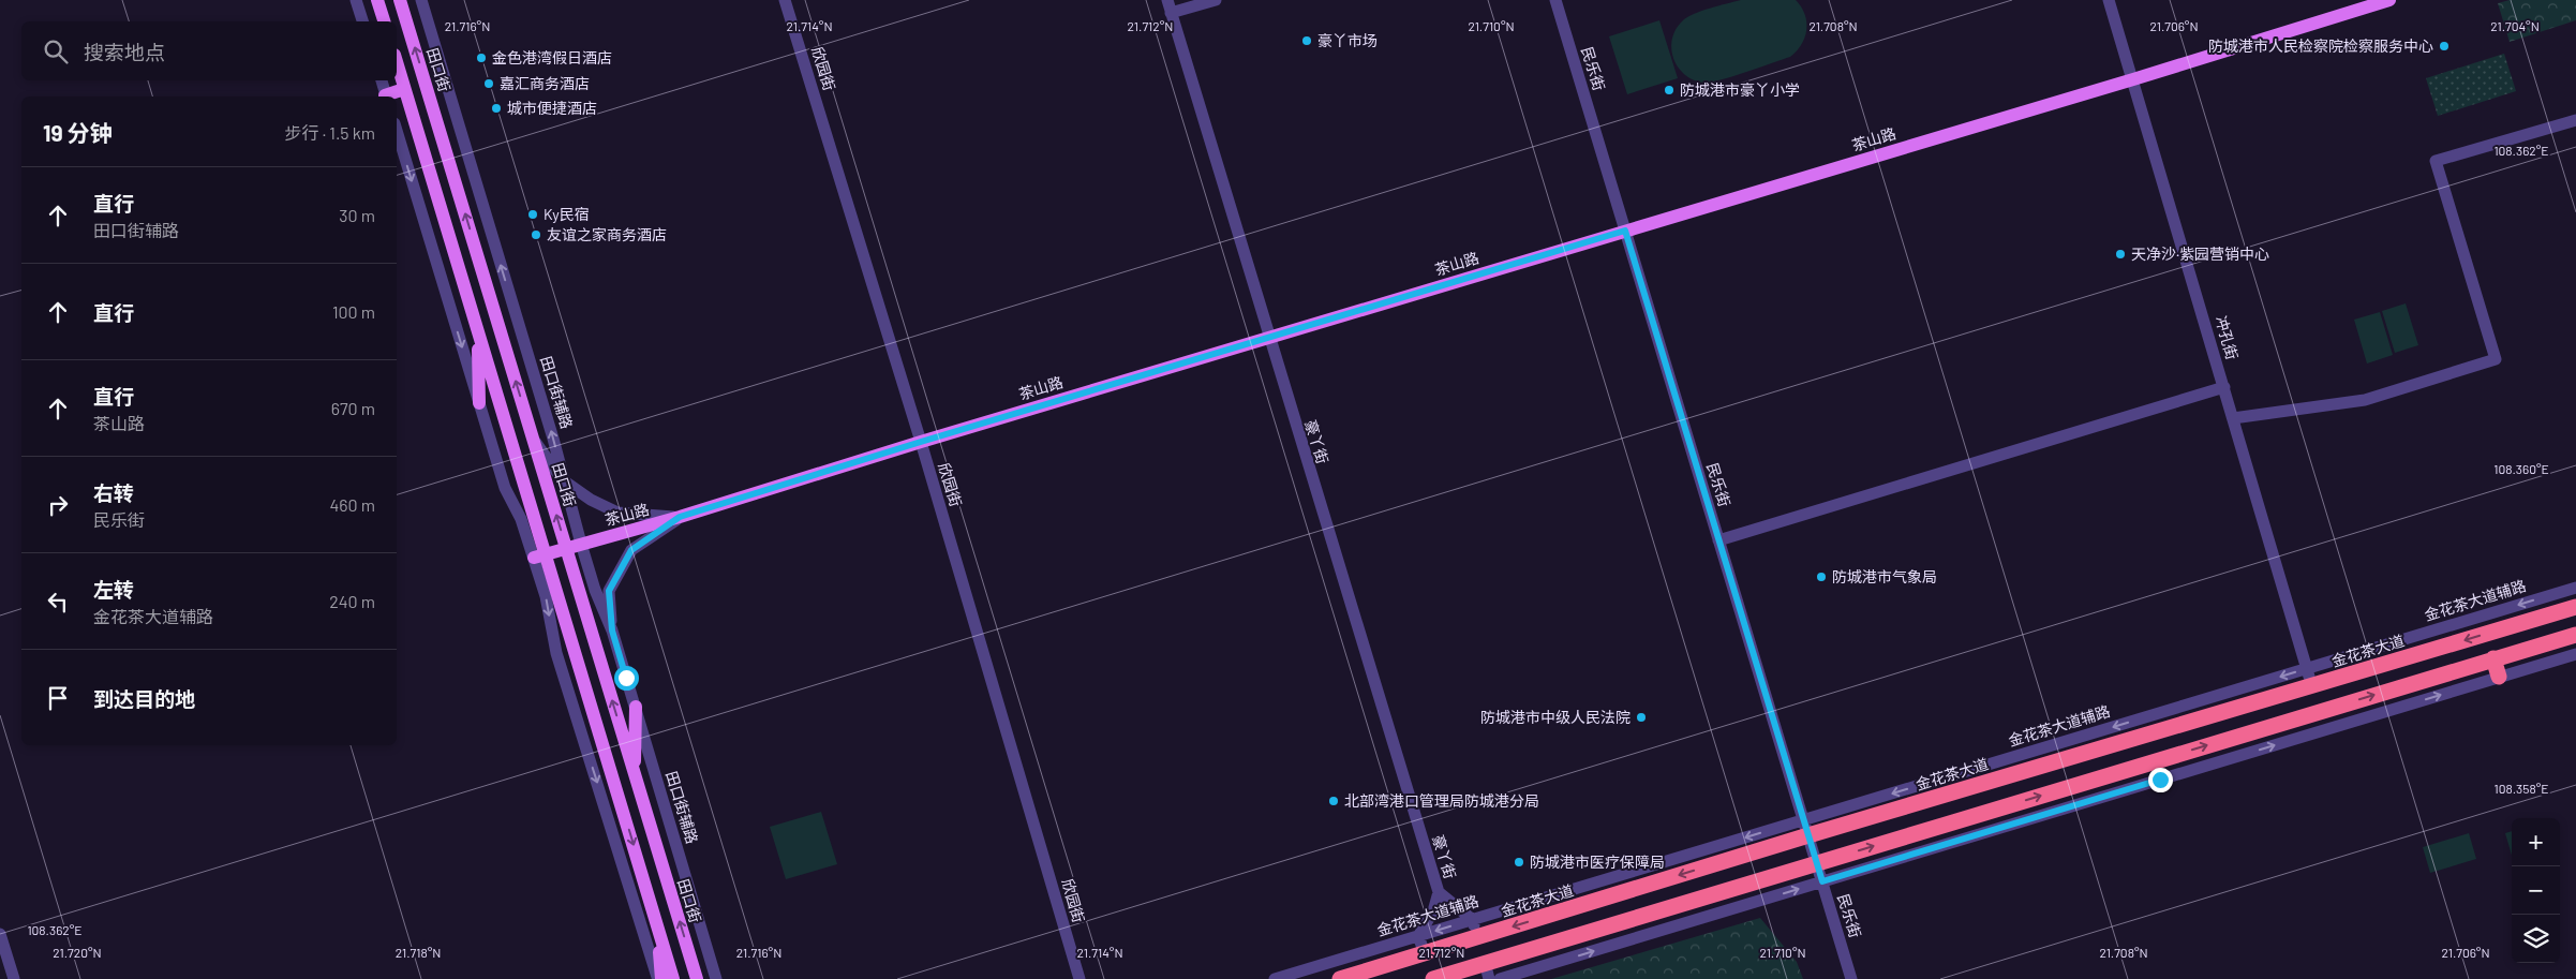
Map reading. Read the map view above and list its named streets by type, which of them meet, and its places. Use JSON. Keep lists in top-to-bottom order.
{
  "streets": {
    "highway": ["金花茶大道"],
    "main road": ["田口街", "茶山路"],
    "street": [
      "欣园街",
      "民乐街",
      "冲孔街",
      "田口街辅路",
      "豪丫街",
      "金花茶大道辅路"
    ]
  },
  "crossings": [
    ["欣园街", "茶山路"],
    ["民乐街", "茶山路"],
    ["民乐街", "金花茶大道辅路"],
    ["民乐街", "金花茶大道"],
    ["田口街", "茶山路"],
    ["茶山路", "冲孔街"],
    ["茶山路", "田口街辅路"],
    ["茶山路", "豪丫街"],
    ["冲孔街", "金花茶大道辅路"],
    ["冲孔街", "金花茶大道"],
    ["金花茶大道辅路", "金花茶大道"]
  ],
  "places": [
    "豪丫市场",
    "防城港市人民检察院检察服务中心",
    "金色港湾假日酒店",
    "嘉汇商务酒店",
    "防城港市豪丫小学",
    "城市便捷酒店",
    "Ky民宿",
    "友谊之家商务酒店",
    "天净沙·紫园营销中心",
    "防城港市气象局",
    "防城港市中级人民法院",
    "北部湾港口管理局防城港分局",
    "防城港市医疗保障局"
  ],
  "page": {
    "search": "搜索地点",
    "heading": ["19 分钟", "步行 · 1.5 km"],
    "list": [
      ["直行", "田口街辅路", "30 m"],
      ["直行", "100 m"],
      ["直行", "茶山路", "670 m"],
      ["右转", "民乐街", "460 m"],
      ["左转", "金花茶大道辅路", "240 m"],
      "到达目的地"
    ],
    "map_buttons": ["+", "−"]
  },
  "coordinates": [
    "21.704°N",
    "21.716°N",
    "21.714°N",
    "21.712°N",
    "21.710°N",
    "21.708°N",
    "21.706°N",
    "108.362°E",
    "108.360°E",
    "108.358°E",
    "21.720°N",
    "21.718°N"
  ]
}
